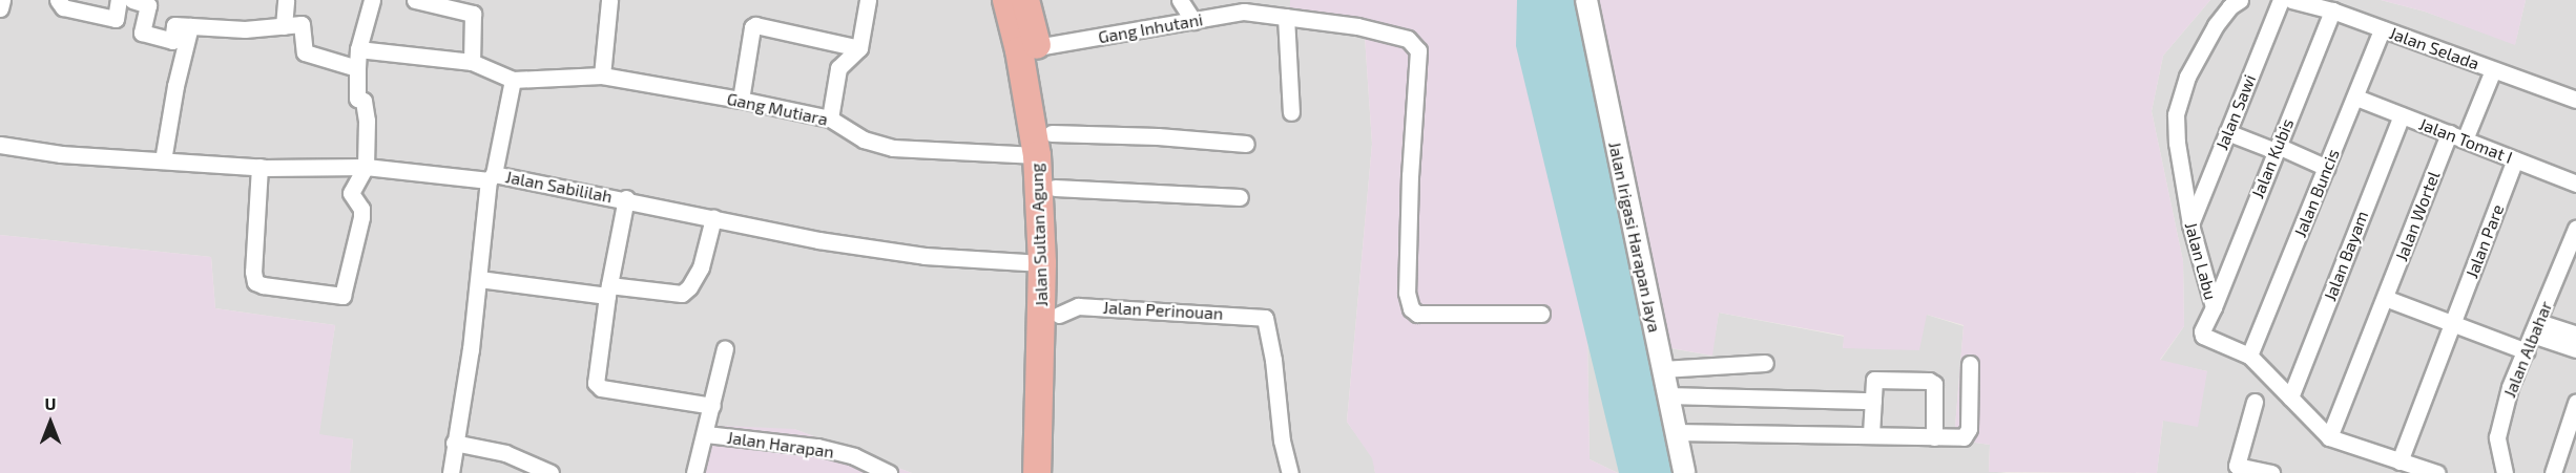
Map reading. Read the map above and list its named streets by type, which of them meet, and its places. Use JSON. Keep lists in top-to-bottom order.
{
  "streets": {
    "highway": ["Jalan Sultan Agung"],
    "street": [
      "Gang Inhutani",
      "Jalan Selada",
      "Gang Mutiara",
      "Jalan Sawi",
      "Jalan Tomat I",
      "Jalan Kubis",
      "Jalan Sabililah",
      "Jalan Buncis",
      "Jalan Wortel",
      "Jalan Irigasi Harapan Jaya",
      "Jalan Pare",
      "Jalan Bayam",
      "Jalan Labu",
      "Jalan Perinouan",
      "Jalan Albahar",
      "Jalan Harapan"
    ]
  },
  "crossings": [
    ["Gang Inhutani", "Jalan Sultan Agung"],
    ["Jalan Selada", "Jalan Kubis"],
    ["Jalan Selada", "Jalan Buncis"],
    ["Gang Mutiara", "Jalan Sultan Agung"],
    ["Jalan Sawi", "Jalan Labu"],
    ["Jalan Tomat I", "Jalan Buncis"],
    ["Jalan Tomat I", "Jalan Wortel"],
    ["Jalan Tomat I", "Jalan Pare"],
    ["Jalan Tomat I", "Jalan Bayam"],
    ["Jalan Kubis", "Jalan Labu"],
    ["Jalan Sabililah", "Jalan Sultan Agung"],
    ["Jalan Buncis", "Jalan Labu"],
    ["Jalan Wortel", "Jalan Labu"],
    ["Jalan Sultan Agung", "Jalan Perinouan"],
    ["Jalan Pare", "Jalan Labu"],
    ["Jalan Bayam", "Jalan Labu"]
  ],
  "north": "top"
}
